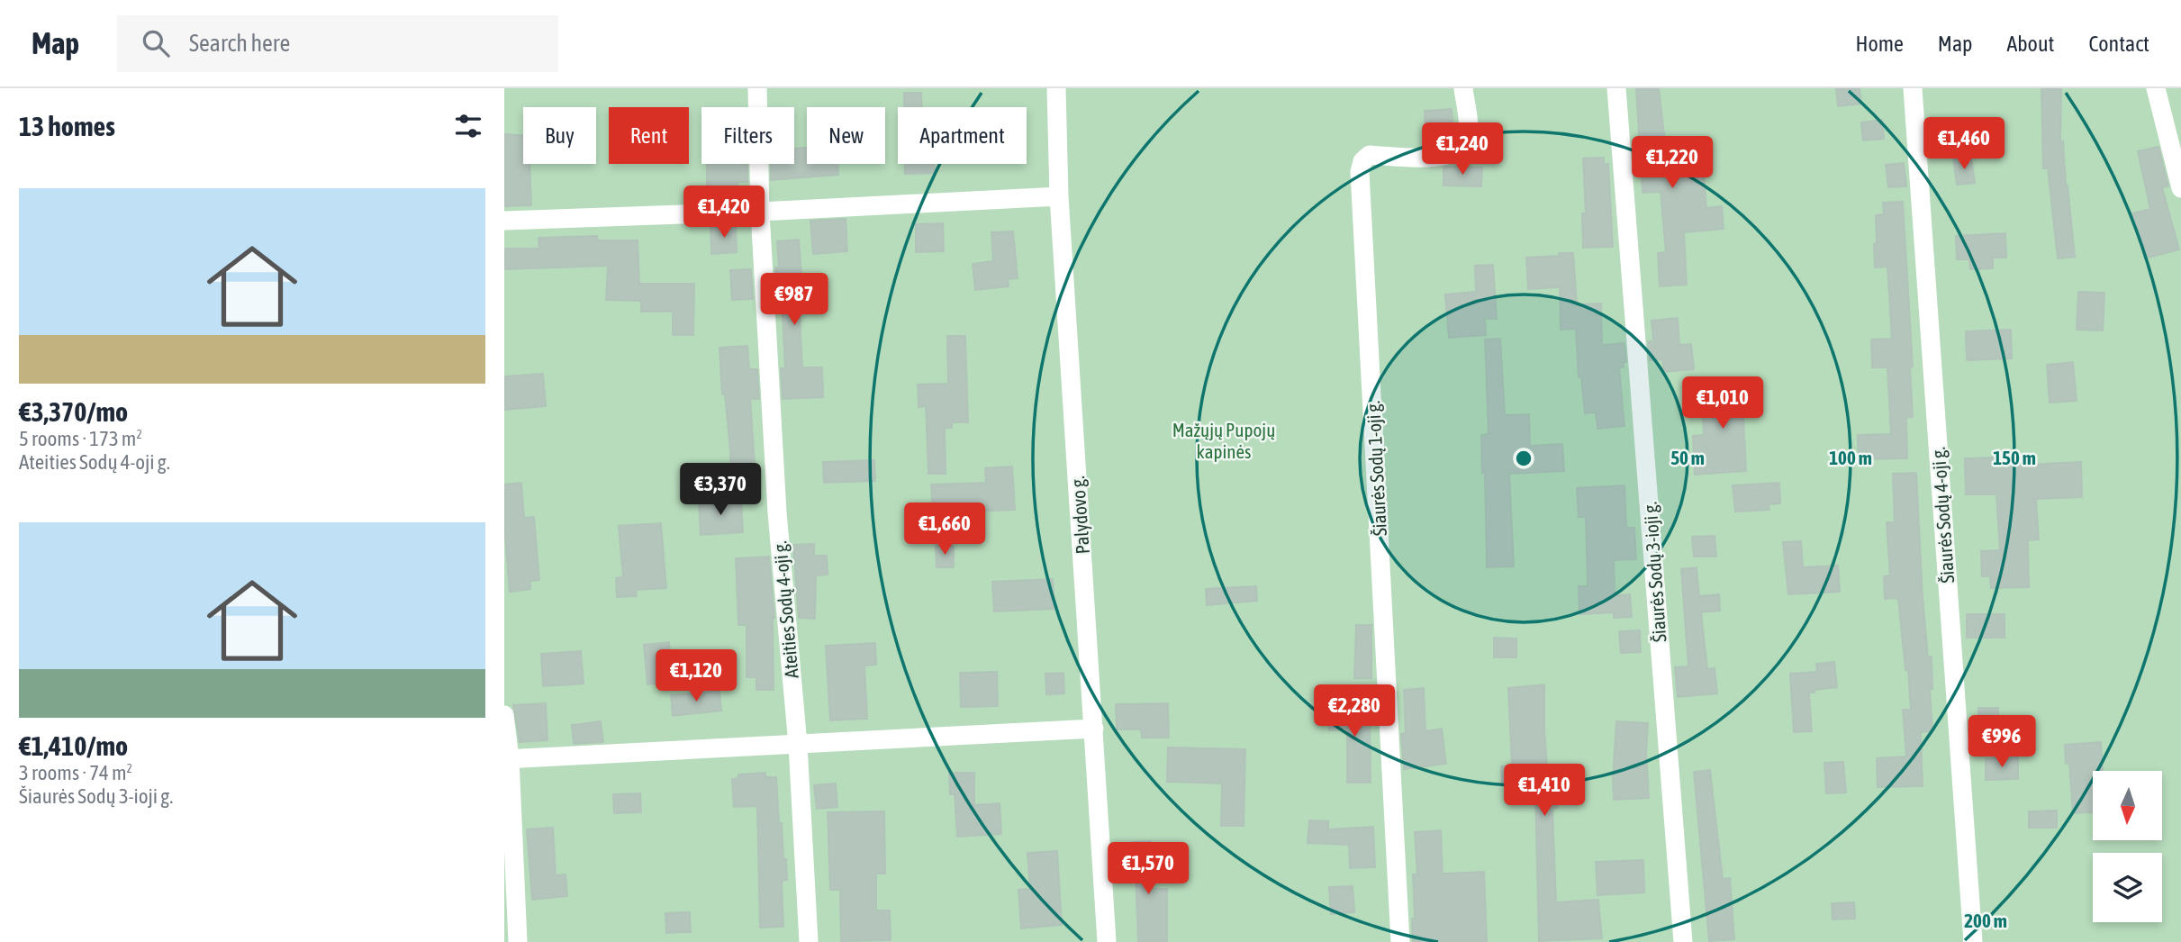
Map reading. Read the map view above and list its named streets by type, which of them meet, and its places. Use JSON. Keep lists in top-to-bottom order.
{
  "streets": {
    "street": [
      "Šiaurės Sodų 1-oji g.",
      "Palydovo g.",
      "Šiaurės Sodų 4-oji g.",
      "Šiaurės Sodų 3-ioji g.",
      "Ateities Sodų 4-oji g."
    ]
  },
  "parks": ["Mažųjų Pupojų kapinės"],
  "north": "bottom",
  "page": {
    "header": "Map",
    "search": "Search here",
    "nav": [
      "Home",
      "Map",
      "About",
      "Contact"
    ],
    "heading": "13 homes",
    "chip": [
      "Buy",
      "Rent",
      "Filters",
      "New",
      "Apartment"
    ],
    "price": [
      "€1,460",
      "€1,240",
      "€1,220",
      "€1,420",
      "€987",
      "€1,010",
      "€3,370",
      "€1,660",
      "€1,120",
      "€2,280",
      "€996",
      "€1,410",
      "€1,570"
    ],
    "list": [
      {
        "name": "€3,370/mo",
        "note": "5 rooms · 173 m² · Ateities Sodų 4-oji g."
      },
      {
        "name": "€1,410/mo",
        "note": "3 rooms · 74 m² · Šiaurės Sodų 3-ioji g."
      }
    ]
  },
  "rings": [
    "50 m",
    "100 m",
    "150 m",
    "200 m"
  ]
}
